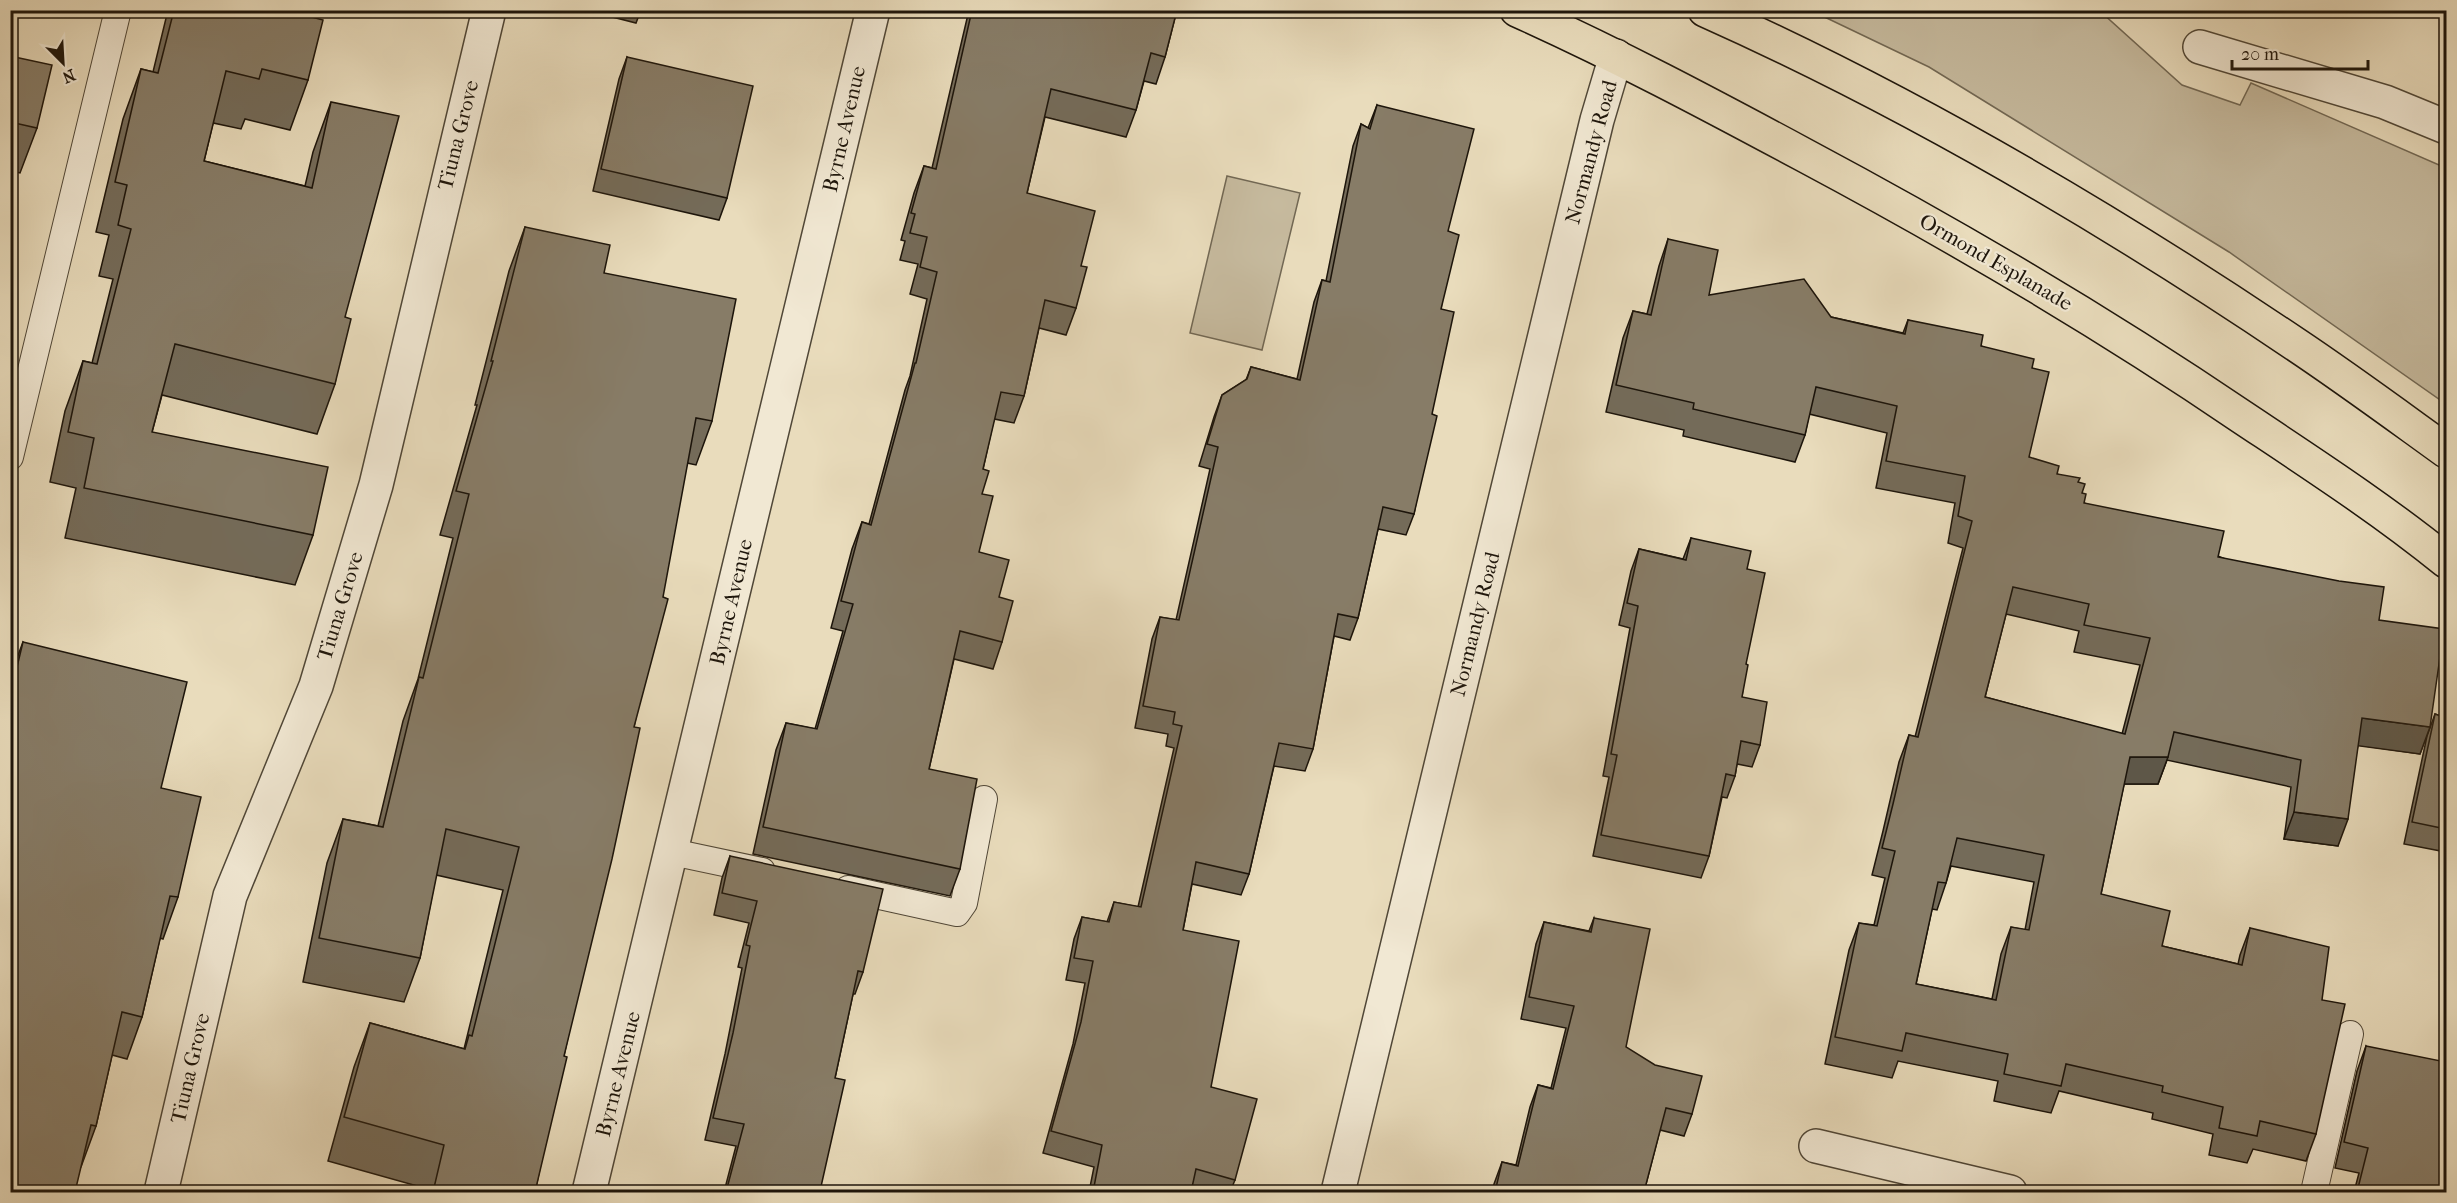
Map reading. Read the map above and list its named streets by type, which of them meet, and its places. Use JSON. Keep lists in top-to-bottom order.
{
  "streets": {
    "main road": ["Ormond Esplanade"],
    "street": ["Byrne Avenue", "Tiuna Grove", "Normandy Road"]
  },
  "crossings": [
    ["Normandy Road", "Ormond Esplanade"]
  ],
  "scale_bar": "20 m",
  "north": "bottom right"
}
